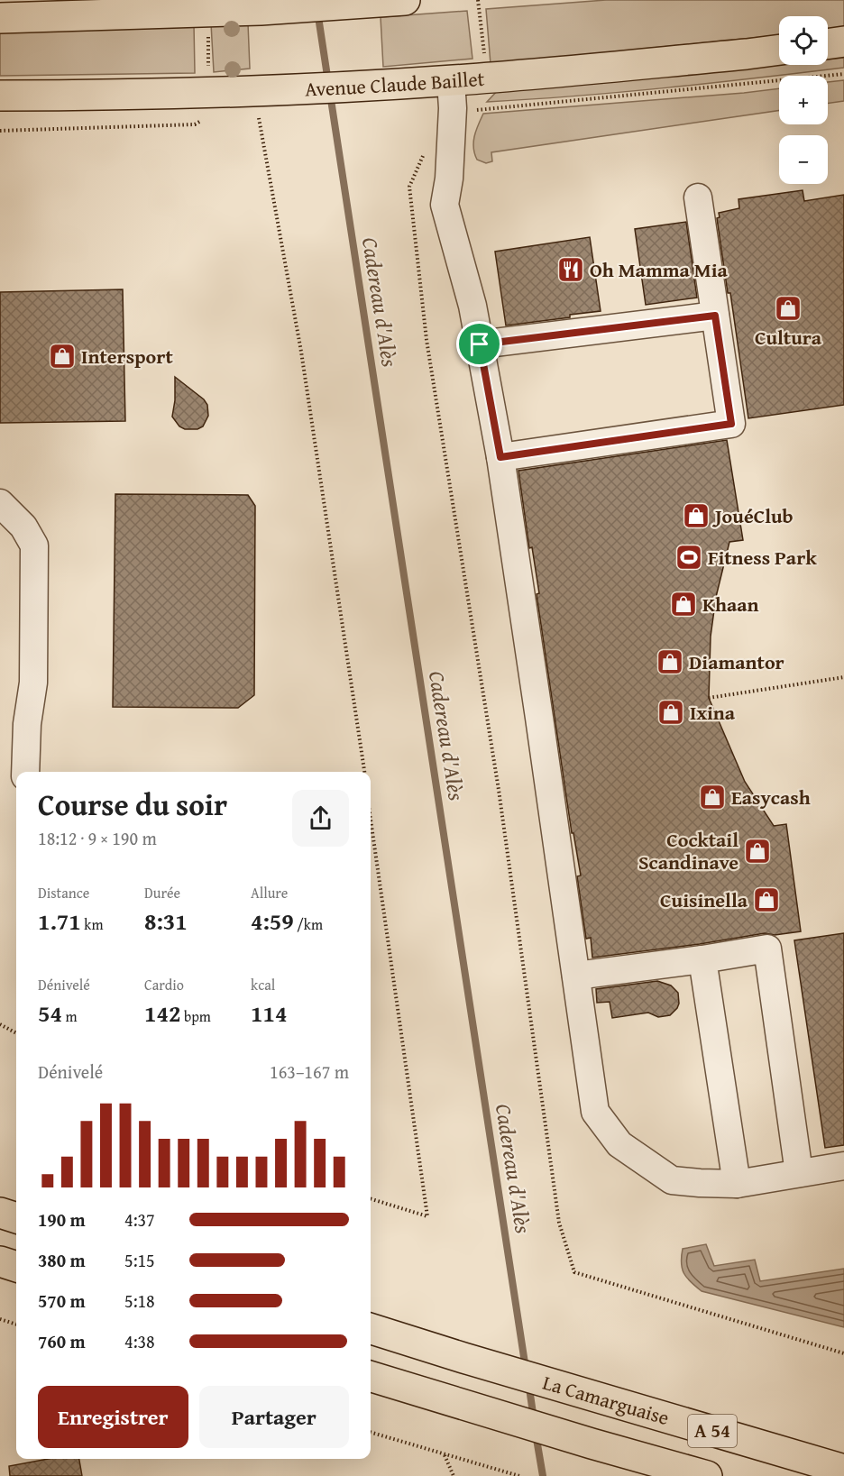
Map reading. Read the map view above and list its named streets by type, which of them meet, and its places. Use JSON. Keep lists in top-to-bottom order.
{
  "streets": {
    "main road": ["Avenue Claude Baillet", "La Camarguaise", "A 54"]
  },
  "water": ["Cadereau d'Alès"],
  "places": {
    "restaurant": ["Oh Mamma Mia"],
    "shop": [
      "Cultura",
      "Intersport",
      "JouéClub",
      "Khaan",
      "Diamantor",
      "Ixina",
      "Easycash",
      "Cocktail Scandinave",
      "Cuisinella"
    ],
    "sports": ["Fitness Park"]
  },
  "page": {
    "map_buttons": ["+", "−"],
    "heading": ["Course du soir", "18:12 · 9 × 190 m"],
    "stats": [
      ["Distance", "1.71 km"],
      ["Durée", "8:31"],
      ["Allure", "4:59 /km"],
      ["Dénivelé", "54 m"],
      ["Cardio", "142 bpm"],
      ["kcal", "114"]
    ],
    "chart": ["Dénivelé", "163–167 m"],
    "list": [
      {
        "name": "190 m",
        "note": "4:37"
      },
      {
        "name": "380 m",
        "note": "5:15"
      },
      {
        "name": "570 m",
        "note": "5:18"
      },
      {
        "name": "760 m",
        "note": "4:38"
      }
    ],
    "buttons": ["Enregistrer", "Partager"]
  }
}
